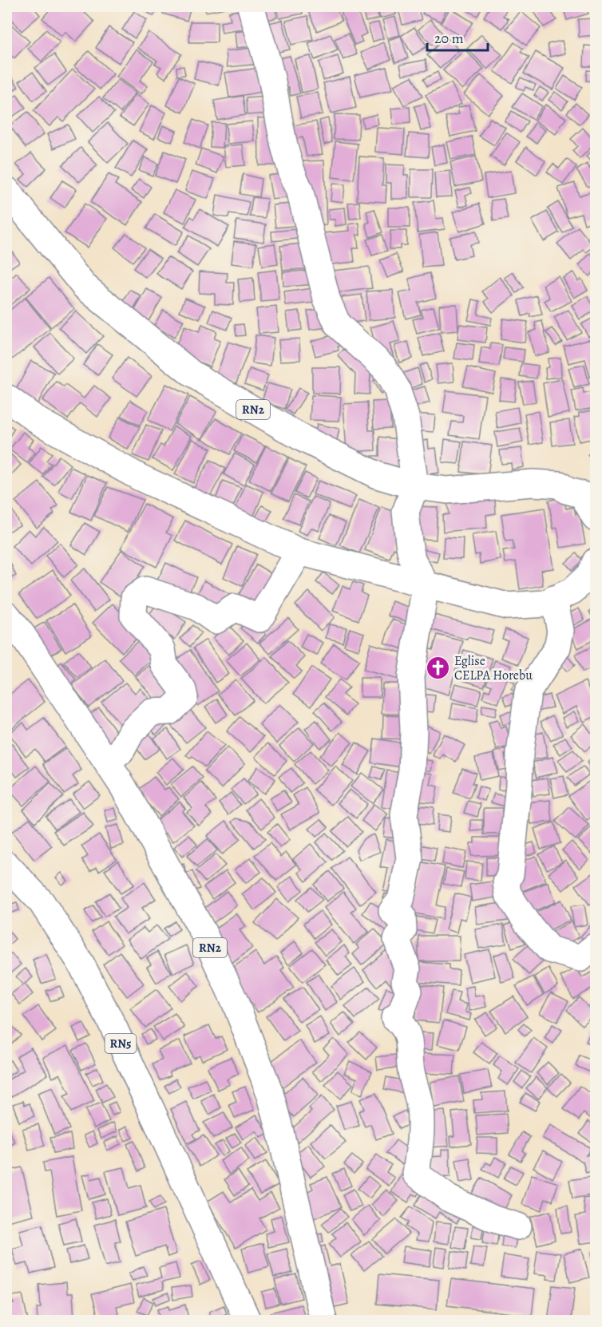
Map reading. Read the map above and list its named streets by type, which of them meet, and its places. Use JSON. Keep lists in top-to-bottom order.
{
  "streets": {
    "main road": ["RN2", "RN5"]
  },
  "places": {
    "church": ["Eglise CELPA Horebu"]
  },
  "scale_bar": "20 m"
}
